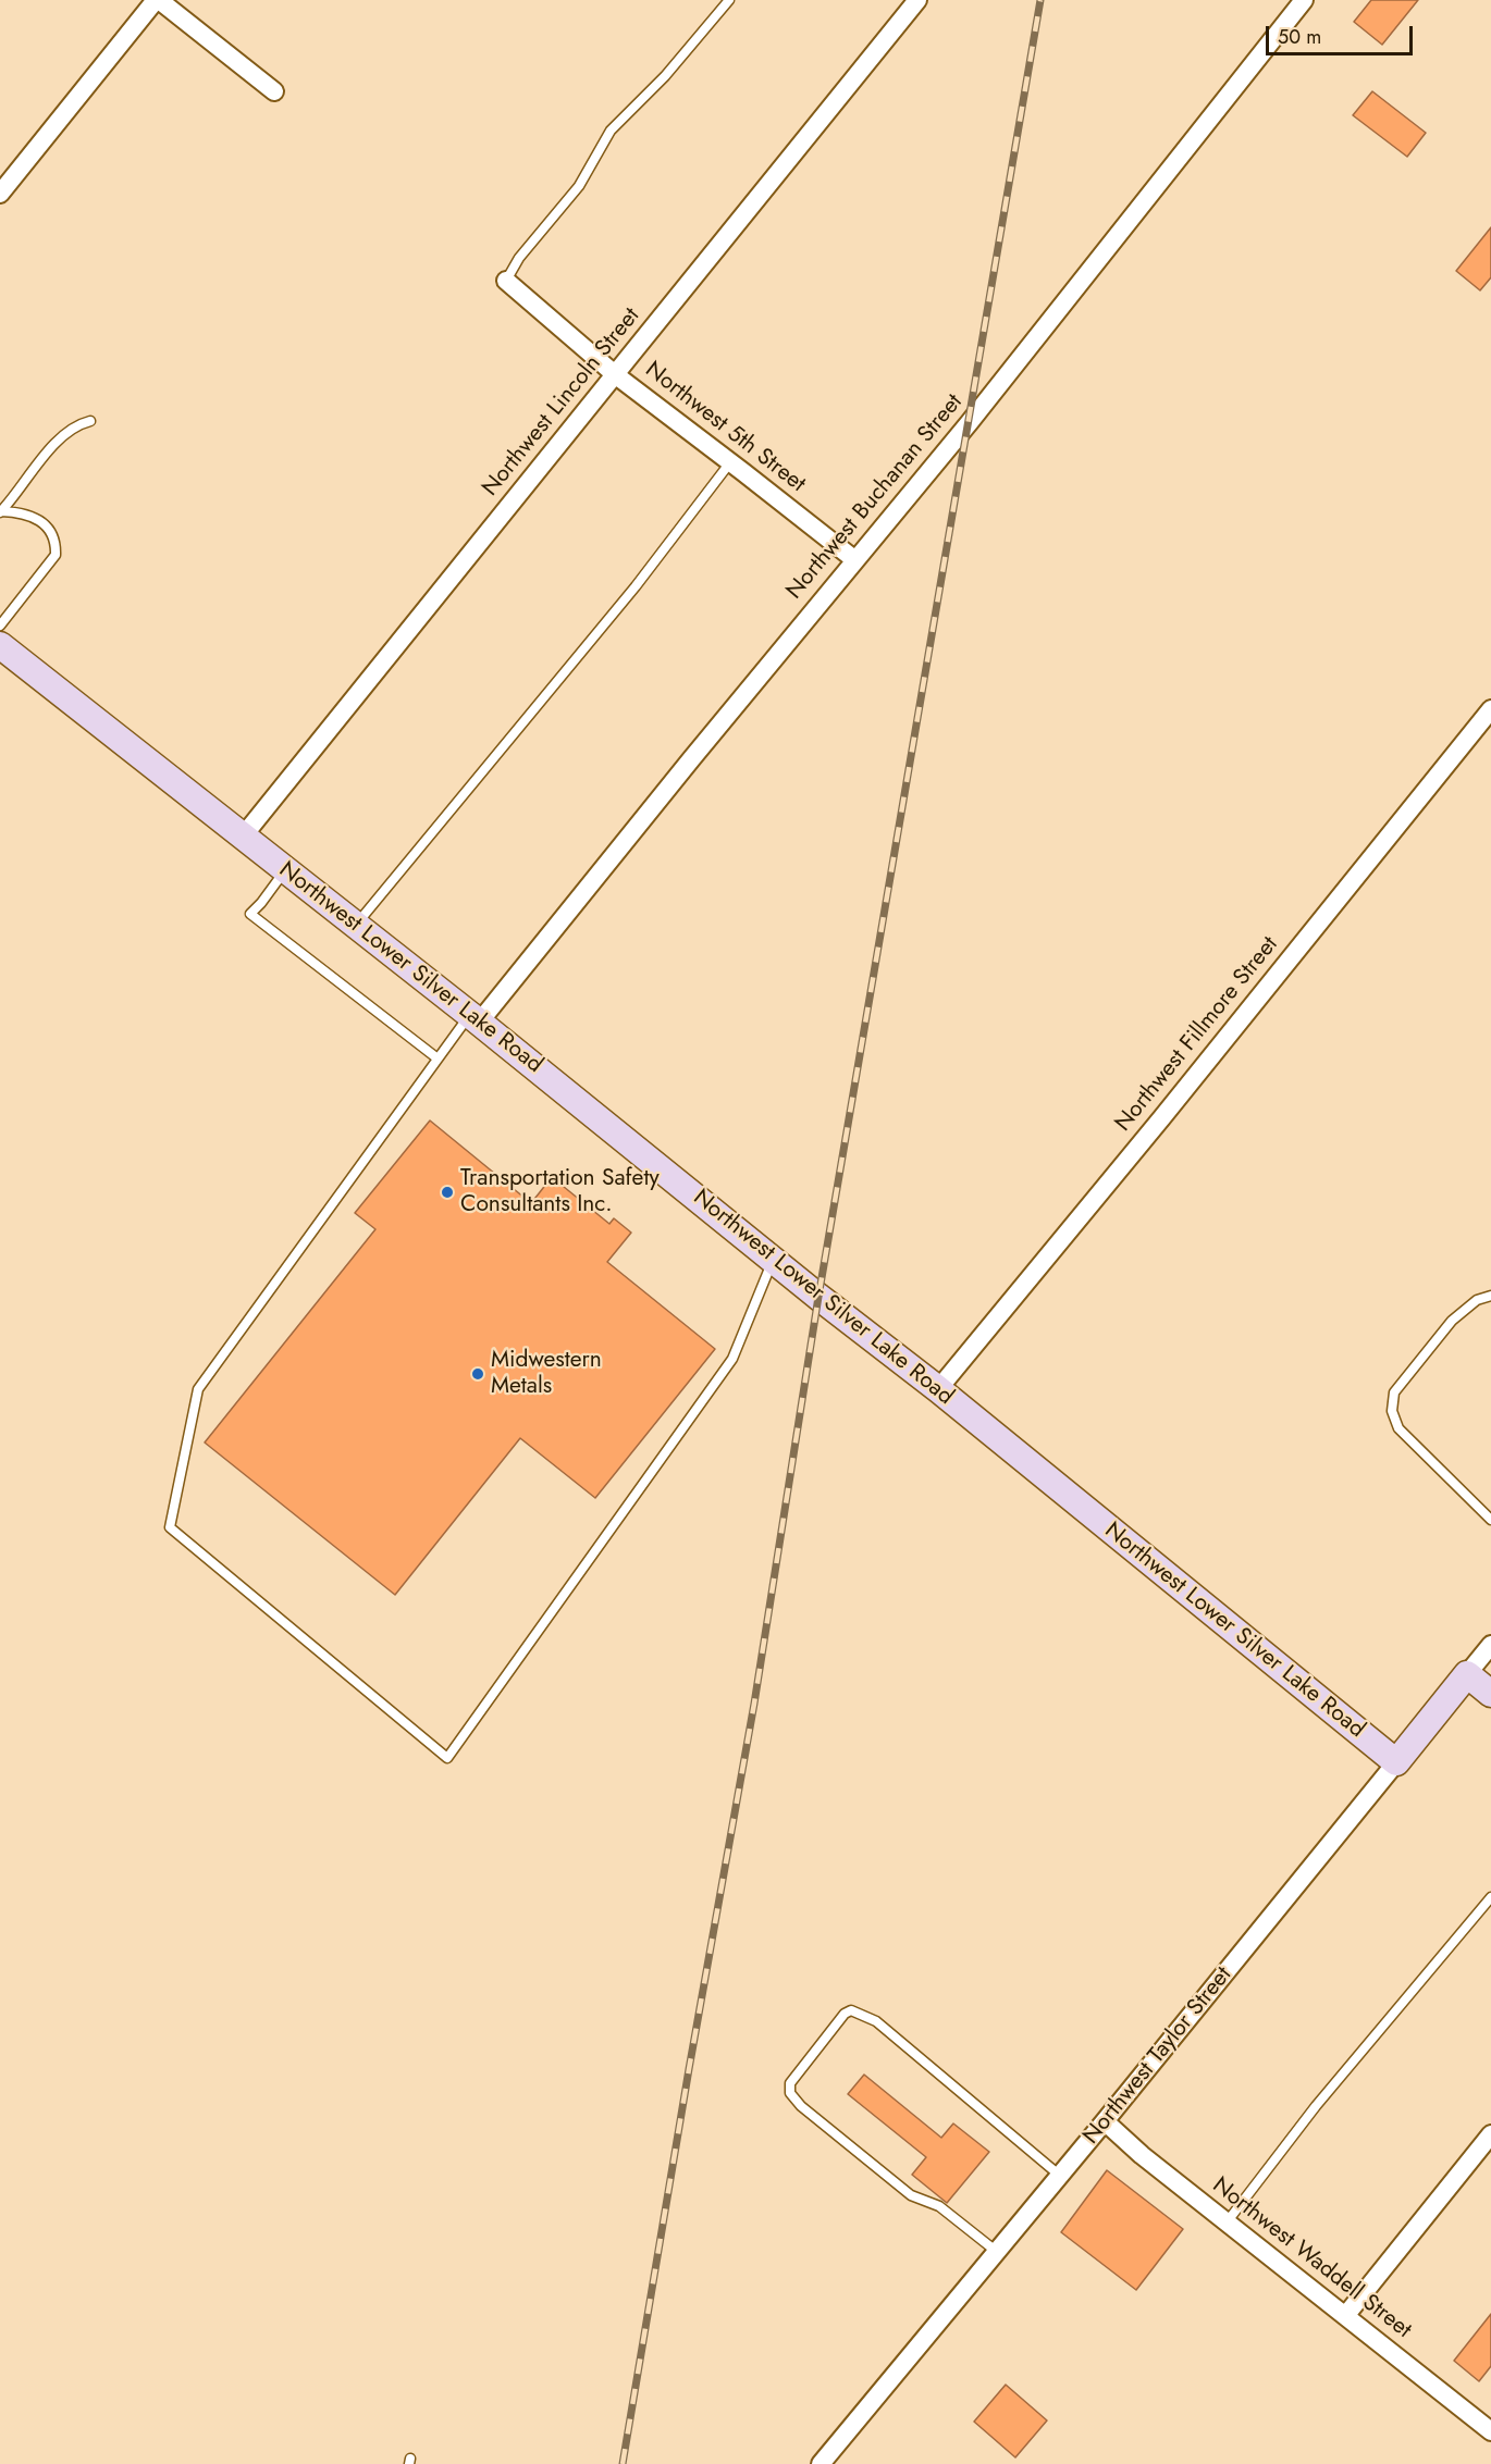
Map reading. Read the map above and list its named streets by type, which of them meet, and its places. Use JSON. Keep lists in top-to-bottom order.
{
  "streets": {
    "street": [
      "Northwest Lincoln Street",
      "Northwest 5th Street",
      "Northwest Buchanan Street",
      "Northwest Lower Silver Lake Road",
      "Northwest Fillmore Street",
      "Northwest Taylor Street",
      "Northwest Waddell Street"
    ]
  },
  "crossings": [
    ["Northwest Lincoln Street", "Northwest 5th Street"],
    ["Northwest Lincoln Street", "Northwest Lower Silver Lake Road"],
    ["Northwest 5th Street", "Northwest Buchanan Street"],
    ["Northwest Buchanan Street", "Northwest Lower Silver Lake Road"],
    ["Northwest Lower Silver Lake Road", "Northwest Fillmore Street"],
    ["Northwest Lower Silver Lake Road", "Northwest Taylor Street"],
    ["Northwest Taylor Street", "Northwest Waddell Street"]
  ],
  "places": ["Transportation Safety Consultants Inc.", "Midwestern Metals"],
  "scale_bar": "50 m"
}
